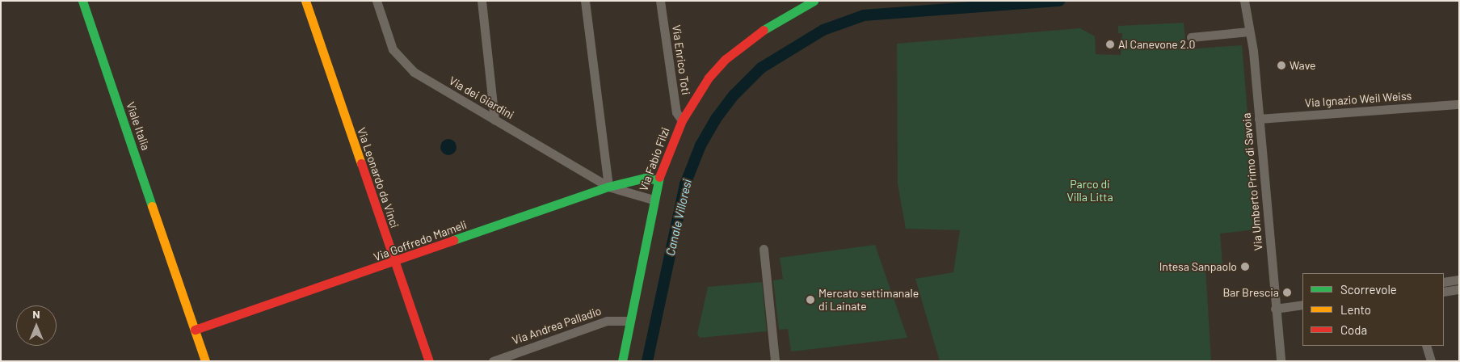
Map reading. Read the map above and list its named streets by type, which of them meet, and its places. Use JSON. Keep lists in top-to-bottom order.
{
  "streets": {
    "street": [
      "Via Enrico Toti",
      "Via dei Giardini",
      "Via Ignazio Weil Weiss",
      "Viale Italia",
      "Via Fabio Filzi",
      "Via Leonardo da Vinci",
      "Via Umberto Primo di Savoia",
      "Via Goffredo Mameli",
      "Via Andrea Palladio"
    ]
  },
  "crossings": [
    ["Via Enrico Toti", "Via Fabio Filzi"],
    ["Via dei Giardini", "Via Goffredo Mameli"],
    ["Via Ignazio Weil Weiss", "Via Umberto Primo di Savoia"],
    ["Viale Italia", "Via Goffredo Mameli"],
    ["Via Fabio Filzi", "Via Goffredo Mameli"],
    ["Via Fabio Filzi", "Via Andrea Palladio"],
    ["Via Leonardo da Vinci", "Via Goffredo Mameli"]
  ],
  "water": ["Canale Villoresi"],
  "parks": ["Parco di Villa Litta"],
  "places": [
    "Al Canevone 2.0",
    "Wave",
    "Intesa Sanpaolo",
    "Bar Brescia",
    "Mercato settimanale di Lainate"
  ],
  "legend": ["Scorrevole", "Lento", "Coda"],
  "north": "top"
}
